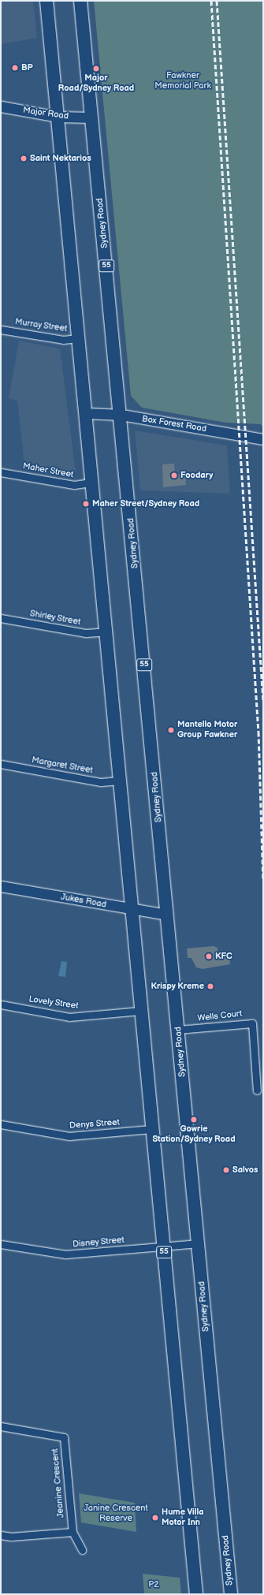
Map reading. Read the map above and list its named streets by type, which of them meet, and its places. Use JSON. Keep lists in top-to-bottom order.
{
  "streets": {
    "highway": ["Sydney Road", "55"],
    "street": [
      "Major Road",
      "Murray Street",
      "Box Forest Road",
      "Maher Street",
      "Shirley Street",
      "Margaret Street",
      "Jukes Road",
      "Lovely Street",
      "Wells Court",
      "Denys Street",
      "Disney Street",
      "Jeanine Crescent"
    ]
  },
  "crossings": [
    ["Major Road", "Sydney Road"],
    ["Major Road", "55"],
    ["Sydney Road", "Box Forest Road"],
    ["Sydney Road", "Jukes Road"],
    ["Sydney Road", "Wells Court"],
    ["Sydney Road", "Disney Street"],
    ["55", "Murray Street"],
    ["55", "Box Forest Road"],
    ["55", "Maher Street"],
    ["55", "Shirley Street"],
    ["55", "Margaret Street"],
    ["55", "Jukes Road"],
    ["55", "Lovely Street"],
    ["55", "Denys Street"],
    ["55", "Disney Street"]
  ],
  "parks": ["Fawkner Memorial Park", "Janine Crescent Reserve", "P2"],
  "places": [
    "BP",
    "Major Road/Sydney Road",
    "Saint Nektarios",
    "Foodary",
    "Maher Street/Sydney Road",
    "Mantello Motor Group Fawkner",
    "KFC",
    "Krispy Kreme",
    "Gowrie Station/Sydney Road",
    "Salvos",
    "Hume Villa Motor Inn"
  ]
}
